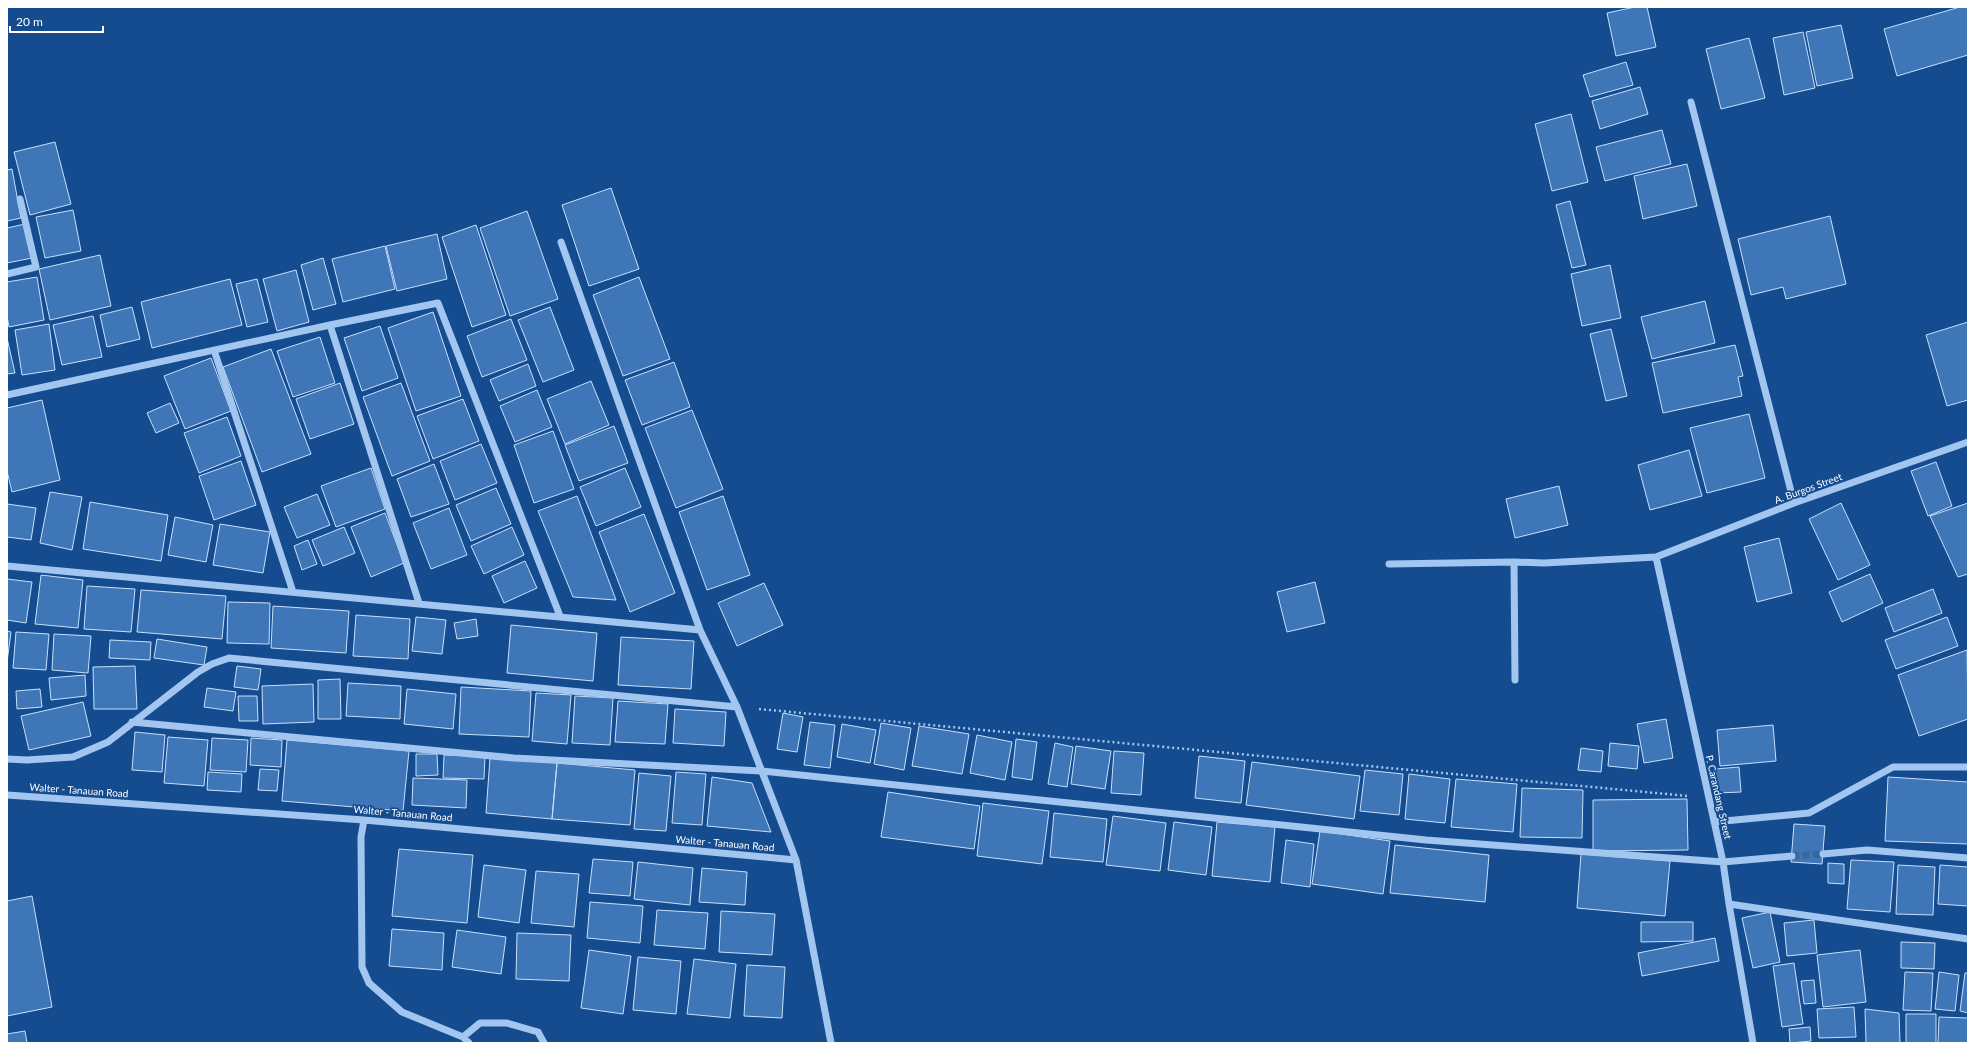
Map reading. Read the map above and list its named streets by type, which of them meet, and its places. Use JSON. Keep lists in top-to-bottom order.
{
  "streets": {
    "street": ["A. Burgos Street", "Walter - Tanauan Road", "P. Carandang Street"]
  },
  "crossings": [
    ["A. Burgos Street", "P. Carandang Street"]
  ],
  "scale_bar": "20 m"
}
